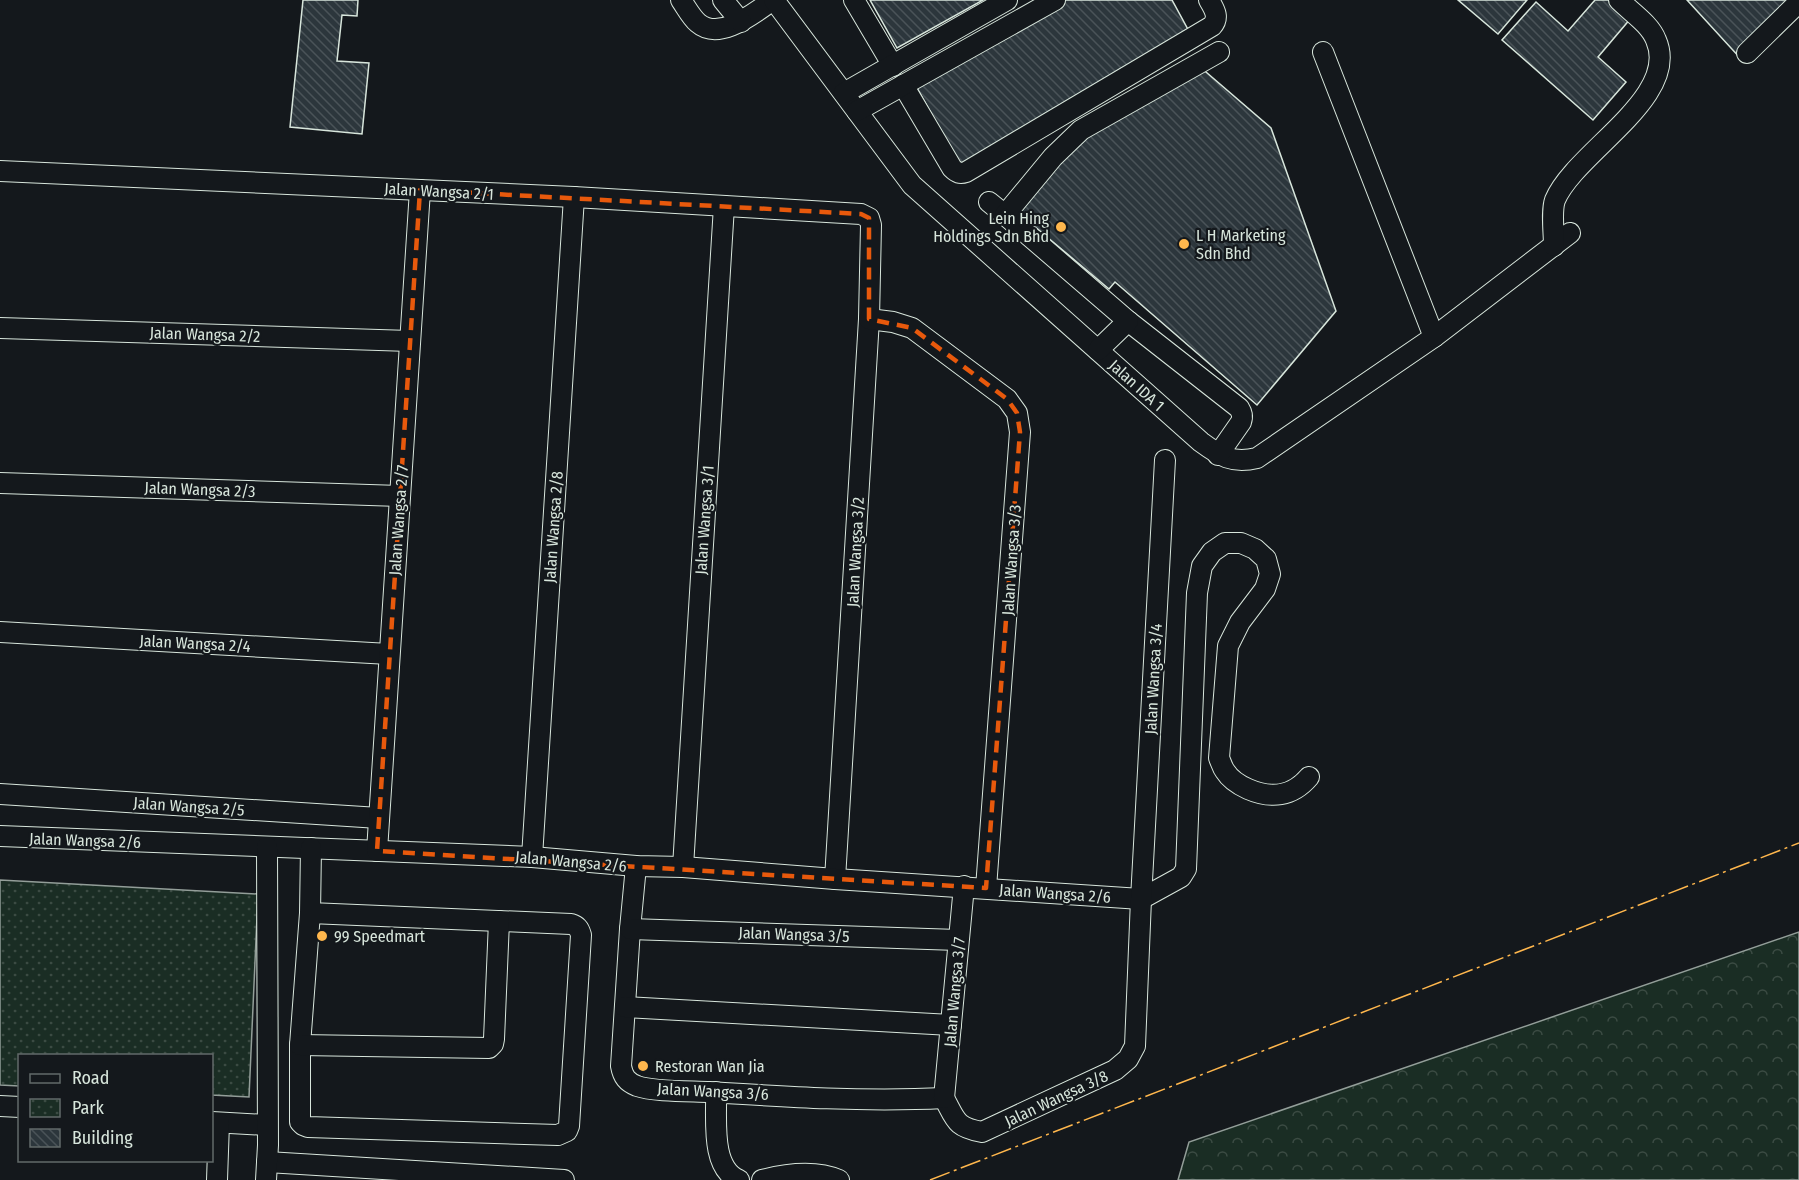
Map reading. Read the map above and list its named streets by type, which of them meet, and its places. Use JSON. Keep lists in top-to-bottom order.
{
  "streets": {
    "street": [
      "Jalan Wangsa 2/1",
      "Jalan Wangsa 2/2",
      "Jalan IDA 1",
      "Jalan Wangsa 2/3",
      "Jalan Wangsa 2/7",
      "Jalan Wangsa 3/1",
      "Jalan Wangsa 2/8",
      "Jalan Wangsa 3/2",
      "Jalan Wangsa 3/3",
      "Jalan Wangsa 2/4",
      "Jalan Wangsa 3/4",
      "Jalan Wangsa 2/5",
      "Jalan Wangsa 2/6",
      "Jalan Wangsa 3/5",
      "Jalan Wangsa 3/7",
      "Jalan Wangsa 3/6",
      "Jalan Wangsa 3/8"
    ]
  },
  "crossings": [
    ["Jalan Wangsa 2/1", "Jalan Wangsa 2/7"],
    ["Jalan Wangsa 2/1", "Jalan Wangsa 3/1"],
    ["Jalan Wangsa 2/1", "Jalan Wangsa 2/8"],
    ["Jalan Wangsa 2/1", "Jalan Wangsa 3/2"],
    ["Jalan Wangsa 2/2", "Jalan Wangsa 2/7"],
    ["Jalan Wangsa 2/3", "Jalan Wangsa 2/7"],
    ["Jalan Wangsa 2/7", "Jalan Wangsa 2/4"],
    ["Jalan Wangsa 2/7", "Jalan Wangsa 2/5"],
    ["Jalan Wangsa 2/7", "Jalan Wangsa 2/6"],
    ["Jalan Wangsa 3/1", "Jalan Wangsa 2/6"],
    ["Jalan Wangsa 2/8", "Jalan Wangsa 2/6"],
    ["Jalan Wangsa 3/2", "Jalan Wangsa 3/3"],
    ["Jalan Wangsa 3/2", "Jalan Wangsa 2/6"],
    ["Jalan Wangsa 3/3", "Jalan Wangsa 2/6"],
    ["Jalan Wangsa 3/4", "Jalan Wangsa 2/6"],
    ["Jalan Wangsa 3/4", "Jalan Wangsa 3/8"],
    ["Jalan Wangsa 2/6", "Jalan Wangsa 3/7"],
    ["Jalan Wangsa 2/6", "Jalan Wangsa 3/6"],
    ["Jalan Wangsa 2/6", "Jalan Wangsa 3/8"],
    ["Jalan Wangsa 3/5", "Jalan Wangsa 3/7"],
    ["Jalan Wangsa 3/5", "Jalan Wangsa 3/6"],
    ["Jalan Wangsa 3/7", "Jalan Wangsa 3/6"],
    ["Jalan Wangsa 3/7", "Jalan Wangsa 3/8"],
    ["Jalan Wangsa 3/6", "Jalan Wangsa 3/8"]
  ],
  "places": [
    "Lein Hing Holdings Sdn Bhd",
    "L H Marketing Sdn Bhd",
    "99 Speedmart",
    "Restoran Wan Jia"
  ],
  "legend": ["Road", "Park", "Building"]
}
